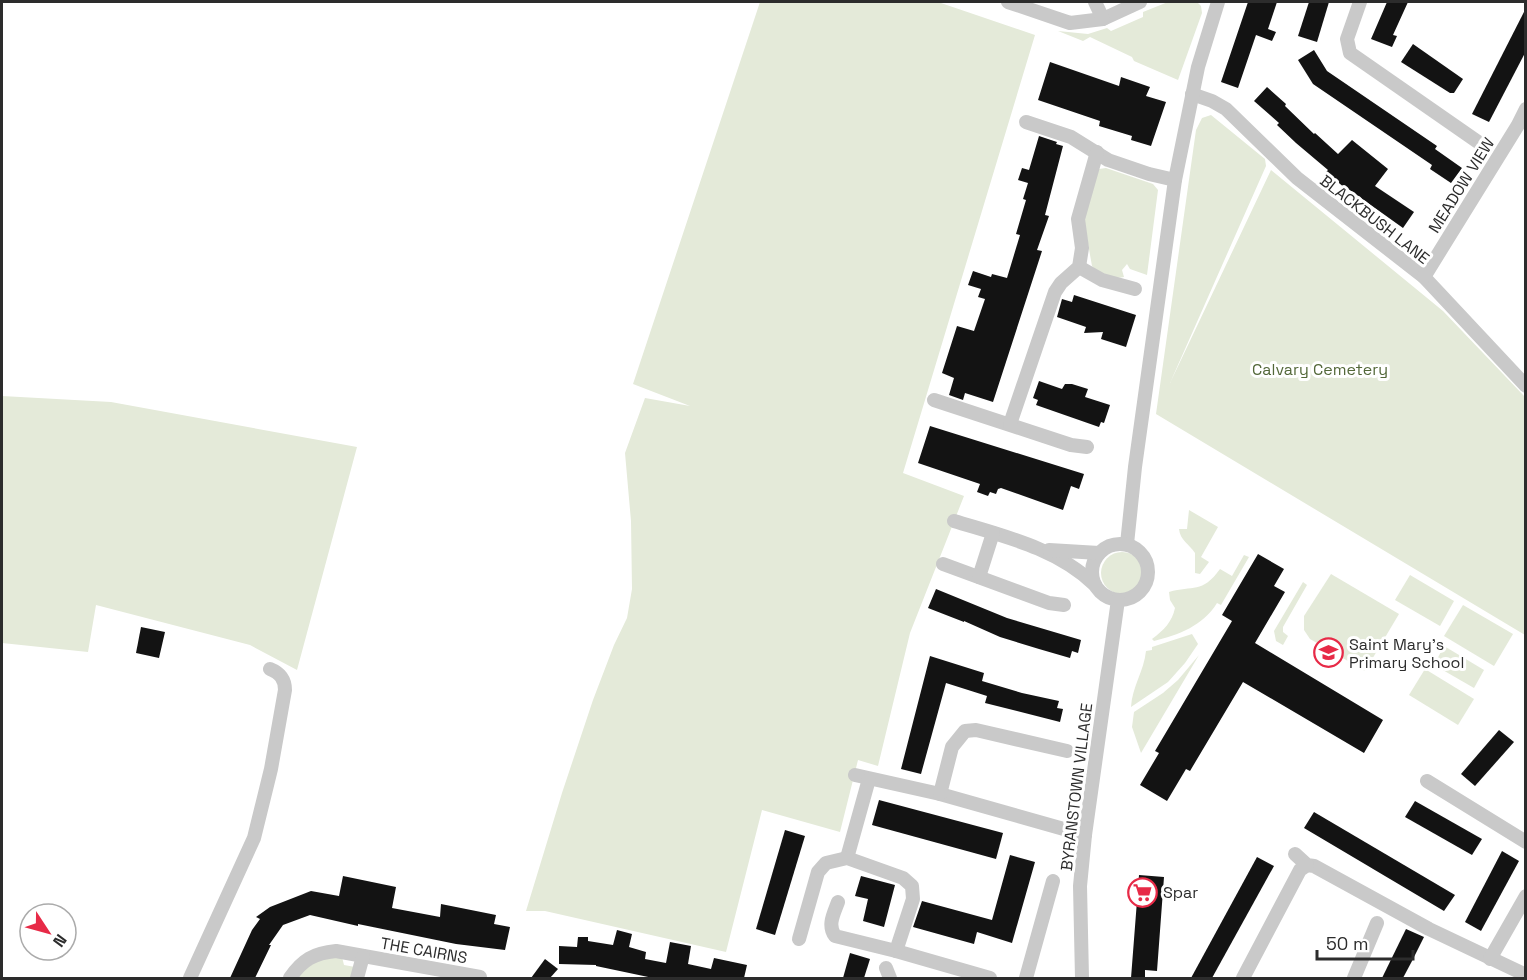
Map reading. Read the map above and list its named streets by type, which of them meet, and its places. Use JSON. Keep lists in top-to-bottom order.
{
  "streets": {
    "street": [
      "MEADOW VIEW",
      "BLACKBUSH LANE",
      "BYRANSTOWN VILLAGE",
      "THE CAIRNS"
    ]
  },
  "crossings": [
    ["MEADOW VIEW", "BLACKBUSH LANE"]
  ],
  "parks": ["Calvary Cemetery"],
  "places": {
    "school or university": ["Saint Mary's Primary School"],
    "supermarket": ["Spar"]
  },
  "scale_bar": "50 m",
  "north": "bottom right"
}
